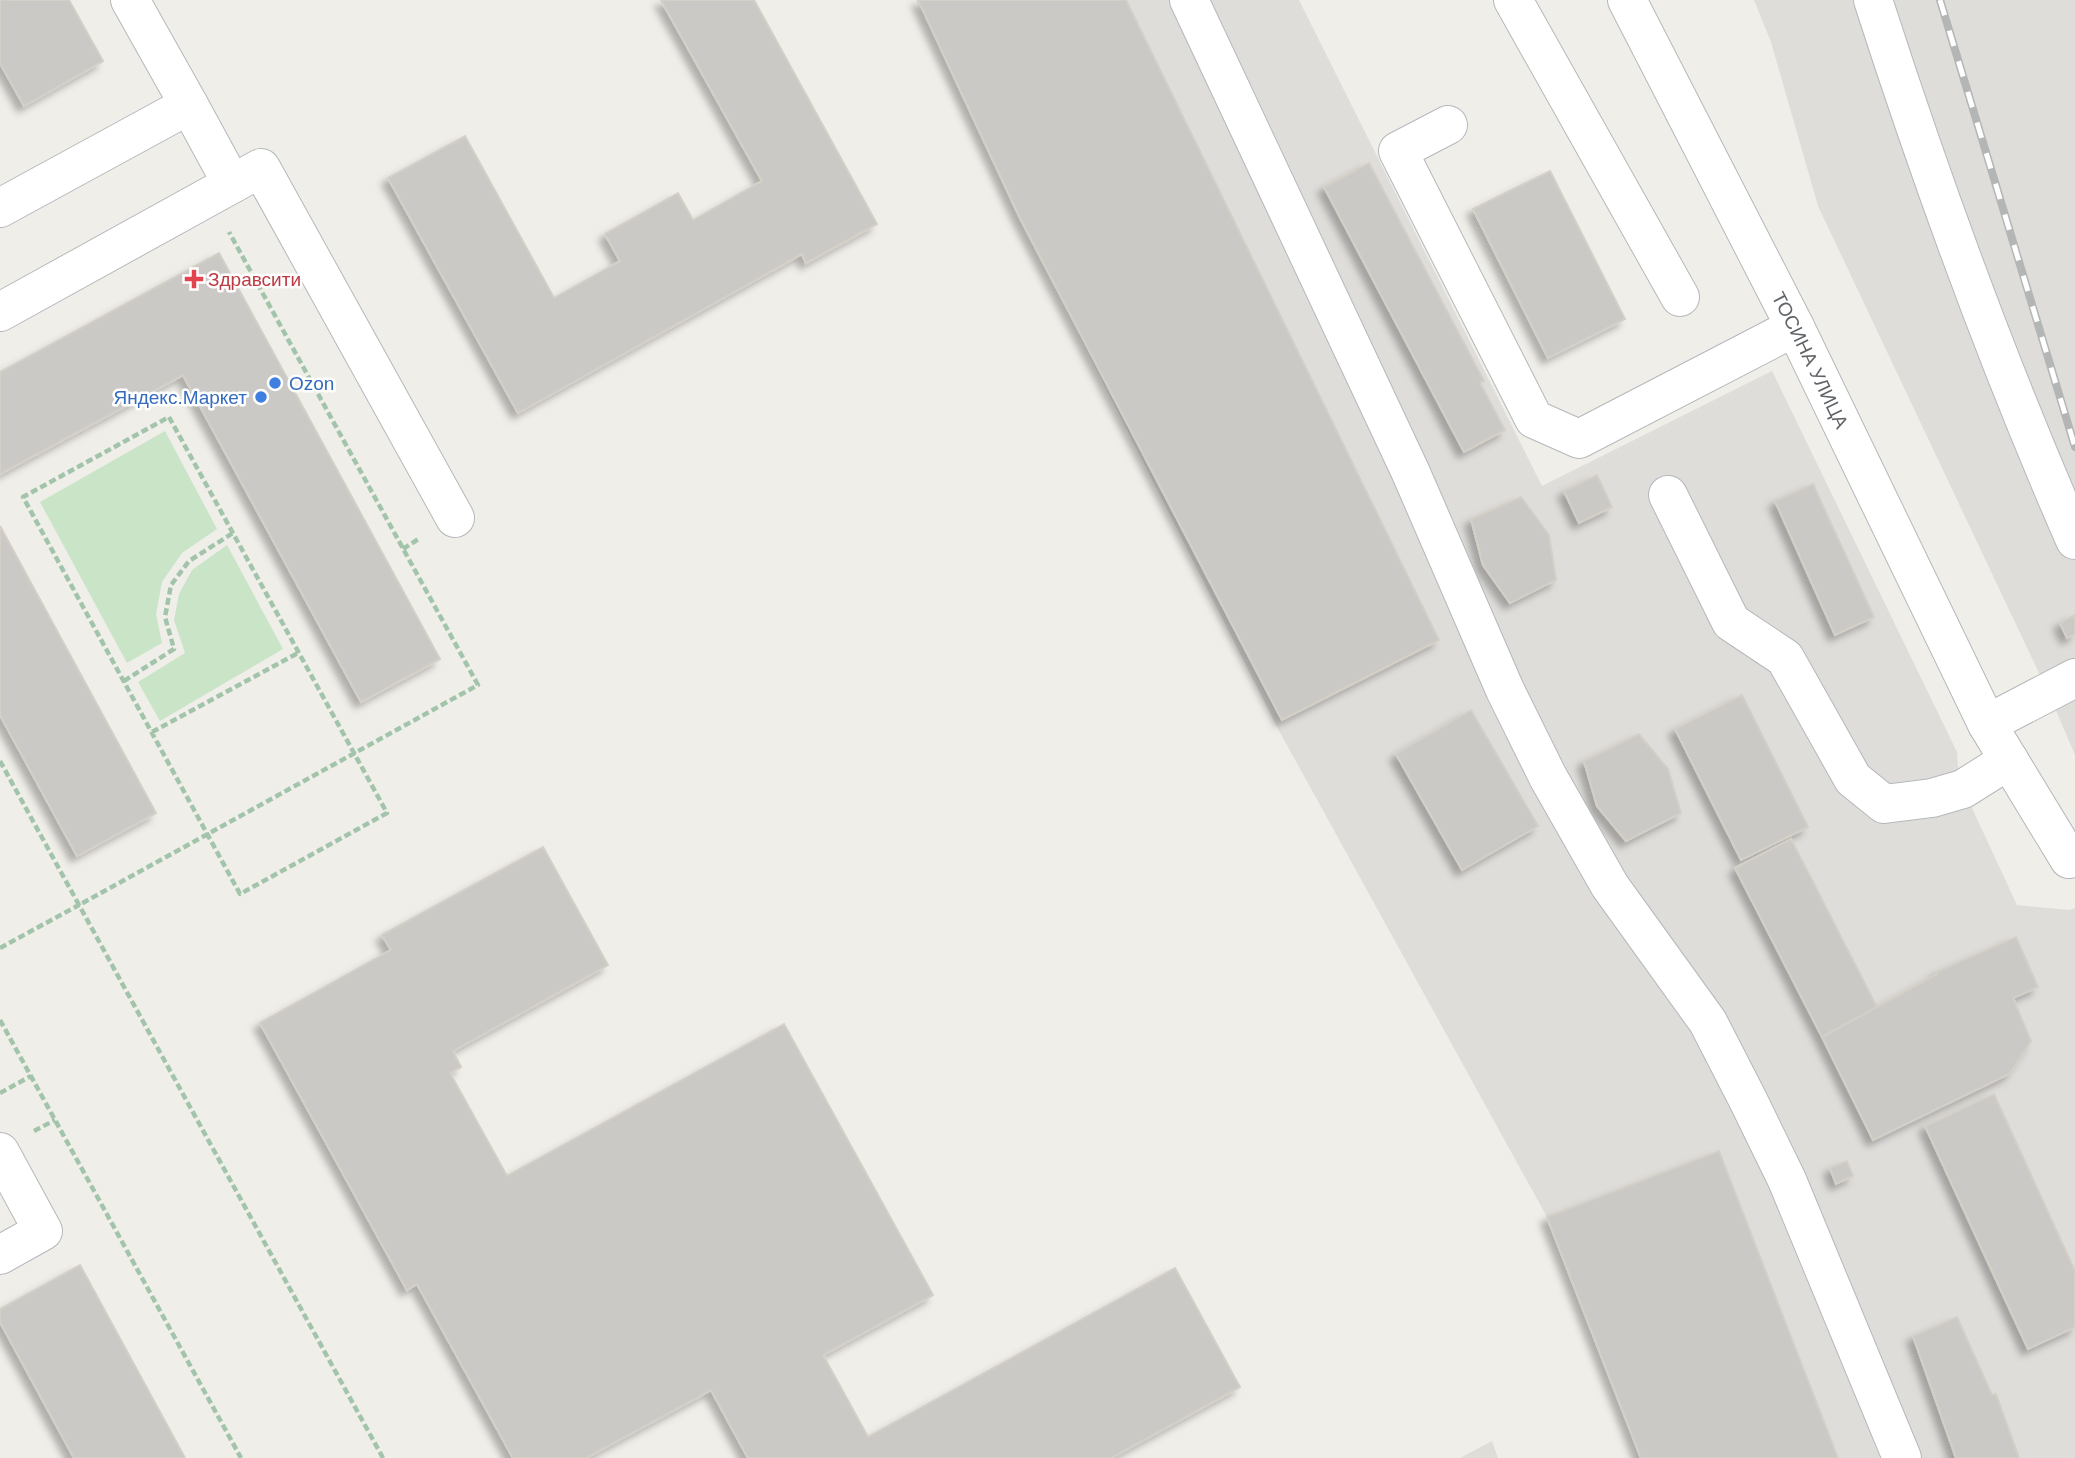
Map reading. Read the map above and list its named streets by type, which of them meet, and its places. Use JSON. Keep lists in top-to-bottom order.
{
  "streets": {
    "street": ["ТОСИНА УЛИЦА"]
  },
  "places": {
    "health": ["Здравсити"],
    "other": ["Ozon", "Яндекс.Маркет"]
  }
}
